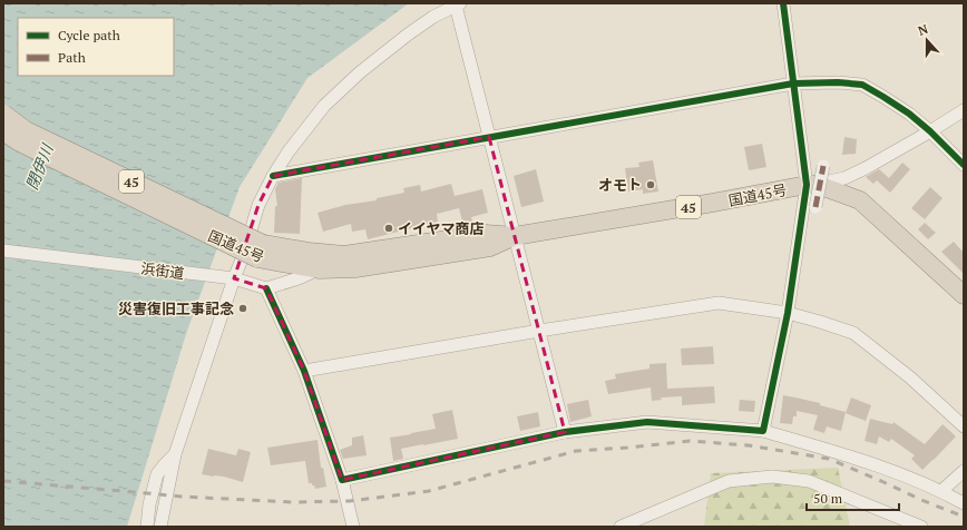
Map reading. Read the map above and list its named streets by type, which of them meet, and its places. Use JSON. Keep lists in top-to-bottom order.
{
  "streets": {
    "highway": ["45", "国道45号"],
    "street": ["浜街道"]
  },
  "water": ["閉伊川"],
  "places": ["オモト", "イイヤマ商店", "災害復旧工事記念"],
  "legend": ["Cycle path", "Path"],
  "scale_bar": "50 m",
  "north": "top"
}
